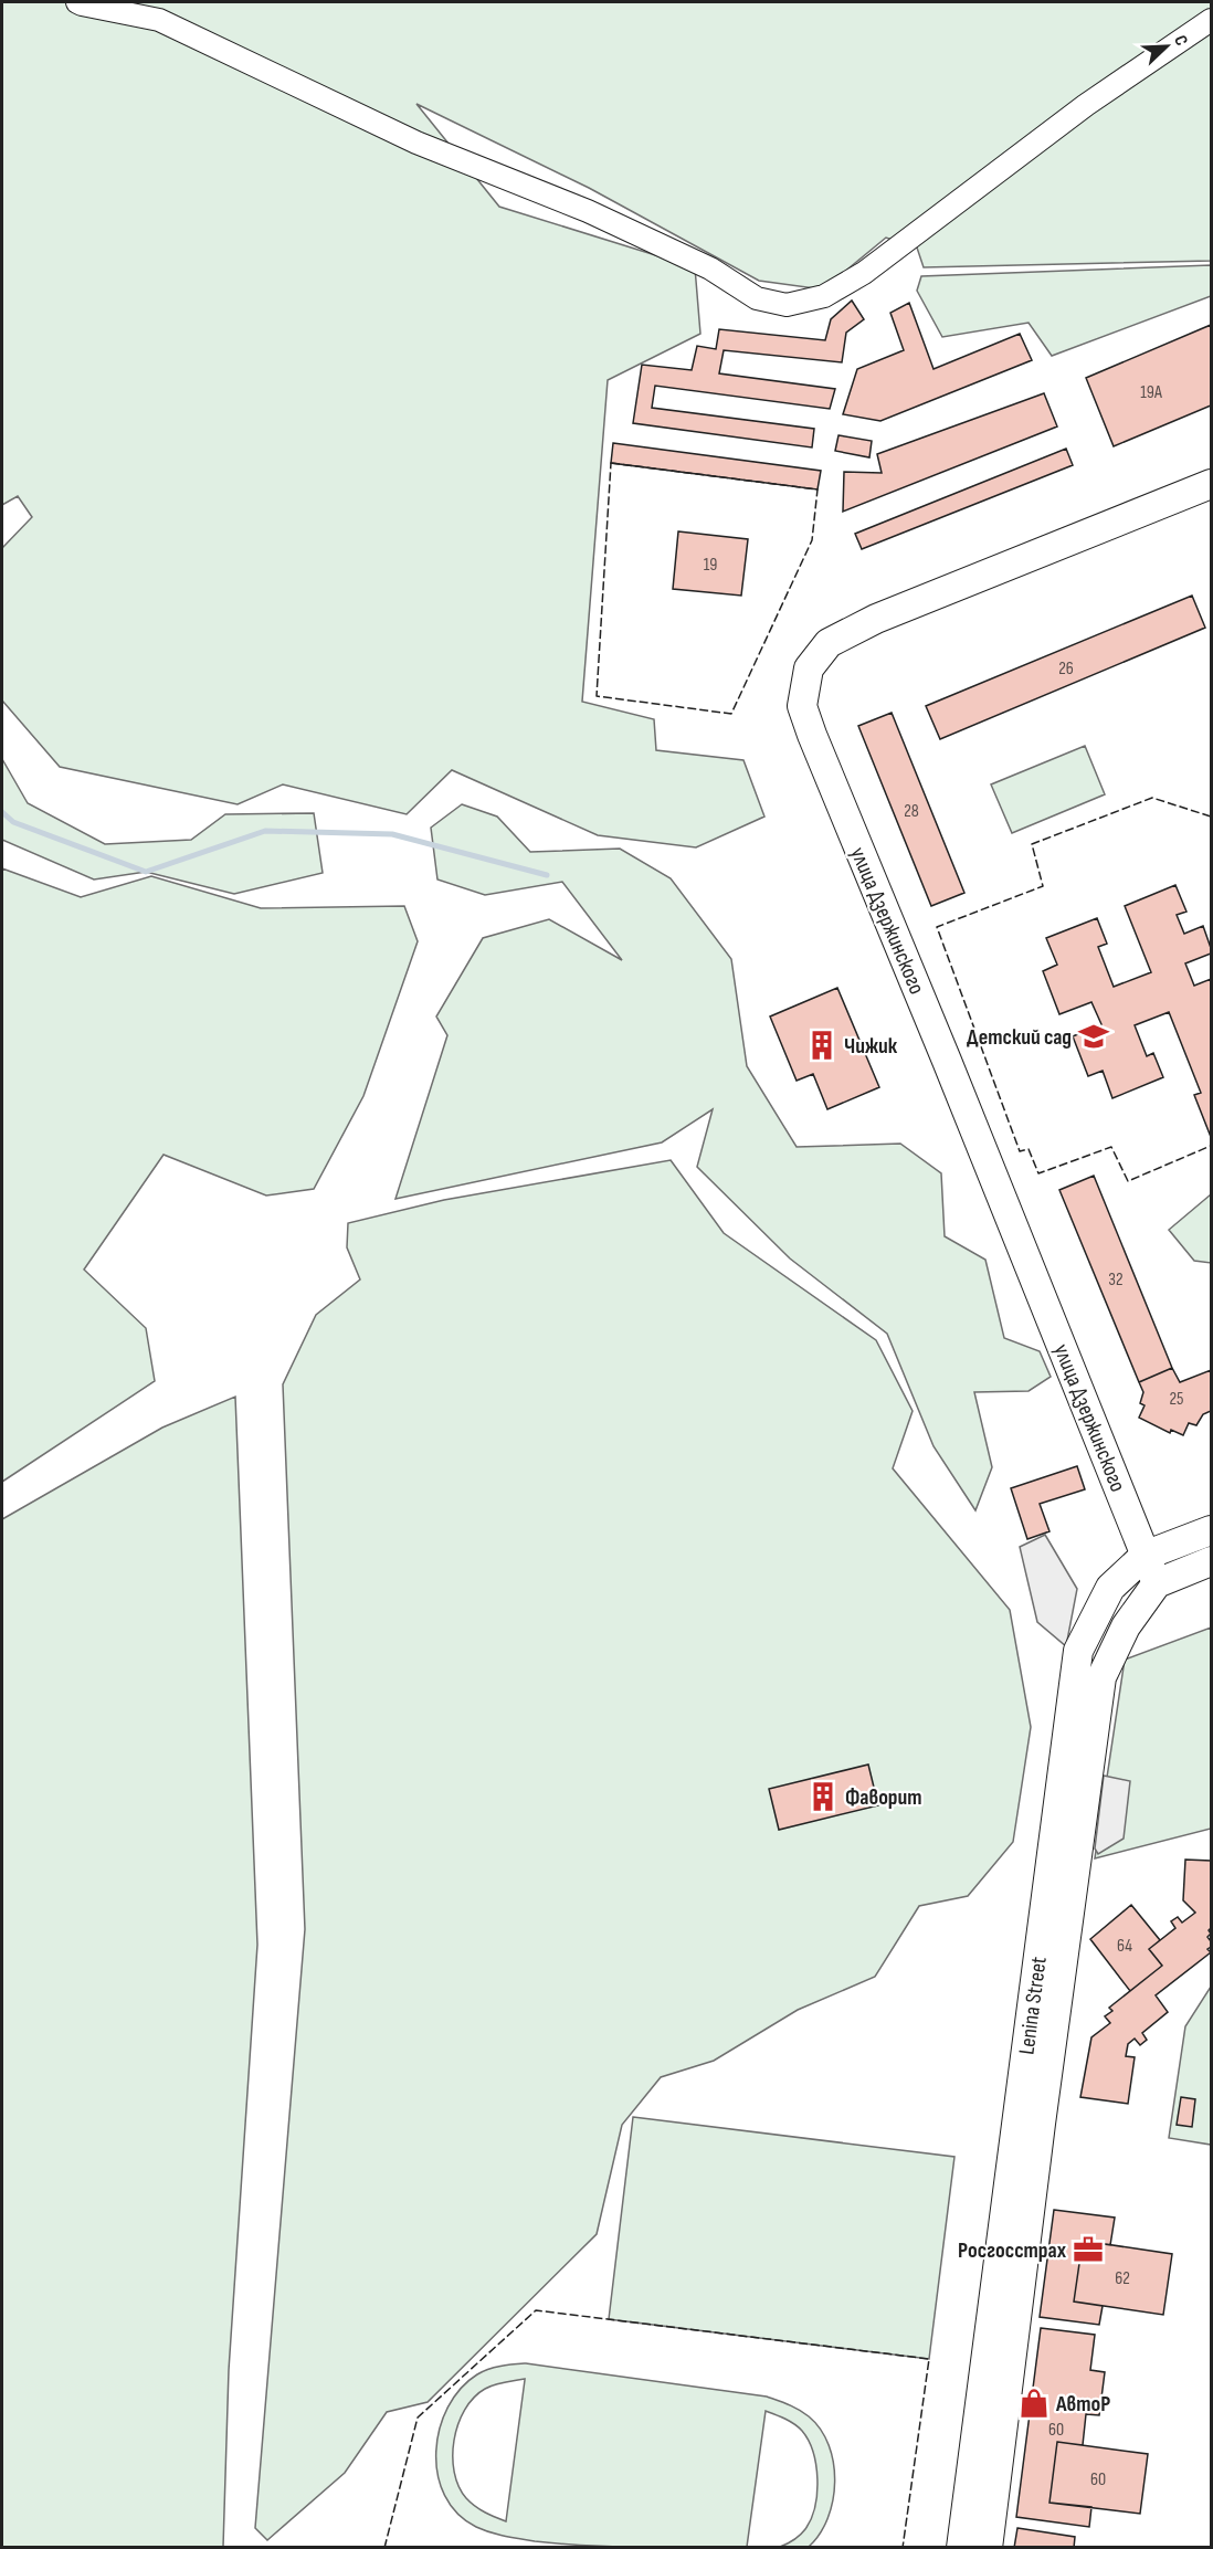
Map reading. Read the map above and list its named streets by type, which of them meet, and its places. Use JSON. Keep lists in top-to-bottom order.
{
  "streets": {
    "main road": ["улица Дзержинского", "Lenina Street"]
  },
  "crossings": [
    ["улица Дзержинского", "Lenina Street"]
  ],
  "places": {
    "school or university": ["Детский сад"],
    "building": ["Чижик", "Фаворит"],
    "office": ["Росгосстрах"],
    "shop": ["АвтоР"]
  },
  "house_numbers": [
    "19А",
    "19",
    "26",
    "28",
    "32",
    "25",
    "64",
    "62",
    "60",
    "60"
  ],
  "north": "top right"
}
